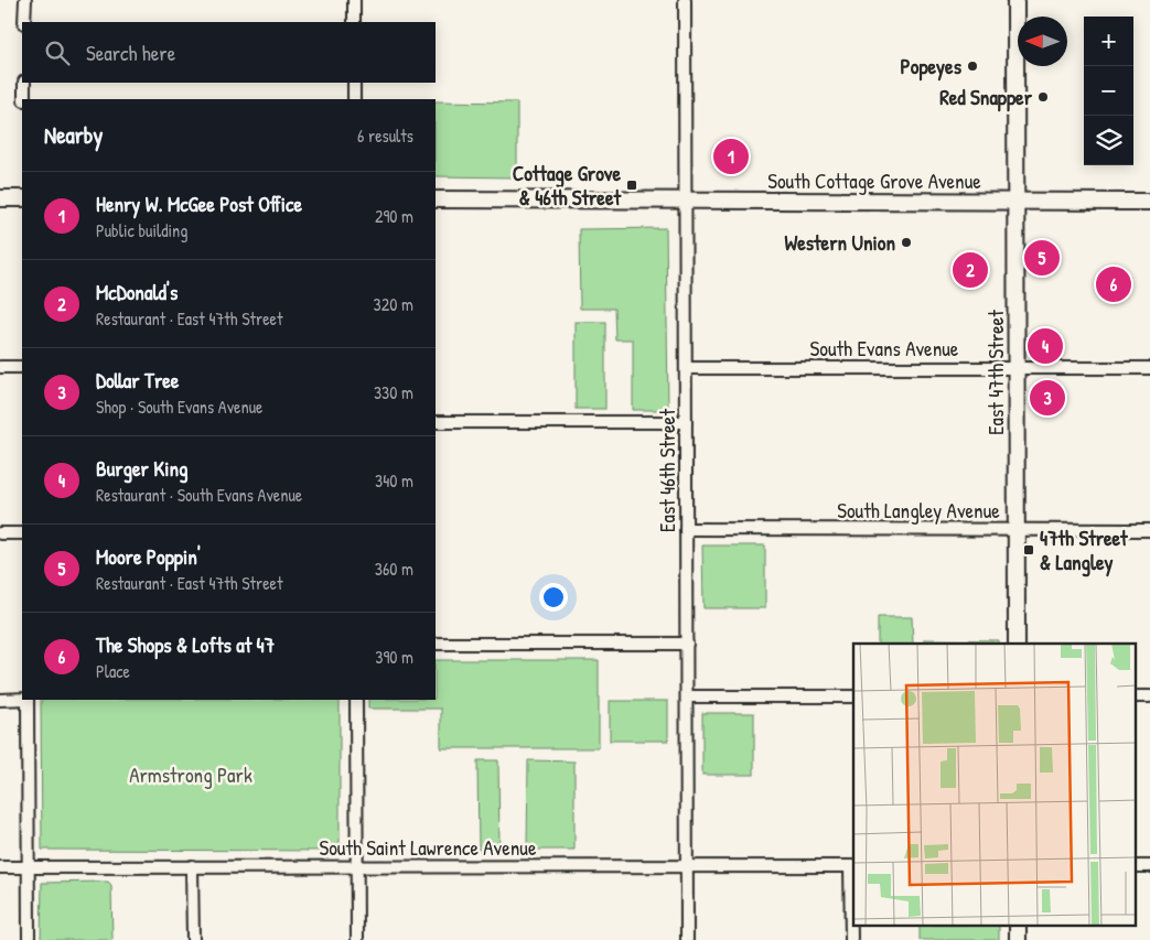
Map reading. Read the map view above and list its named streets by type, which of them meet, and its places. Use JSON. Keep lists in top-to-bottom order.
{
  "streets": {
    "main road": ["South Cottage Grove Avenue", "East 47th Street"],
    "street": [
      "South Evans Avenue",
      "East 46th Street",
      "South Langley Avenue",
      "South Saint Lawrence Avenue"
    ]
  },
  "crossings": [
    ["South Cottage Grove Avenue", "East 47th Street"],
    ["South Cottage Grove Avenue", "East 46th Street"],
    ["South Evans Avenue", "East 47th Street"],
    ["South Evans Avenue", "East 46th Street"],
    ["East 47th Street", "South Langley Avenue"],
    ["East 46th Street", "South Langley Avenue"],
    ["East 46th Street", "South Saint Lawrence Avenue"]
  ],
  "parks": ["Armstrong Park"],
  "places": {
    "other": ["Popeyes", "Red Snapper", "Western Union"],
    "transit": ["Cottage Grove & 46th Street", "47th Street & Langley"]
  },
  "north": "left",
  "page": {
    "map_buttons": ["+", "−"],
    "search": "Search here",
    "heading": ["Nearby", "6 results"],
    "pins": [
      "1",
      "5",
      "2",
      "6",
      "4",
      "3"
    ],
    "list": [
      {
        "mark": "1",
        "name": "Henry W. McGee Post Office",
        "note": "Public building",
        "value": "290 m"
      },
      {
        "mark": "2",
        "name": "McDonald's",
        "note": "Restaurant · East 47th Street",
        "value": "320 m"
      },
      {
        "mark": "3",
        "name": "Dollar Tree",
        "note": "Shop · South Evans Avenue",
        "value": "330 m"
      },
      {
        "mark": "4",
        "name": "Burger King",
        "note": "Restaurant · South Evans Avenue",
        "value": "340 m"
      },
      {
        "mark": "5",
        "name": "Moore Poppin'",
        "note": "Restaurant · East 47th Street",
        "value": "360 m"
      },
      {
        "mark": "6",
        "name": "The Shops & Lofts at 47",
        "note": "Place",
        "value": "390 m"
      }
    ]
  }
}
